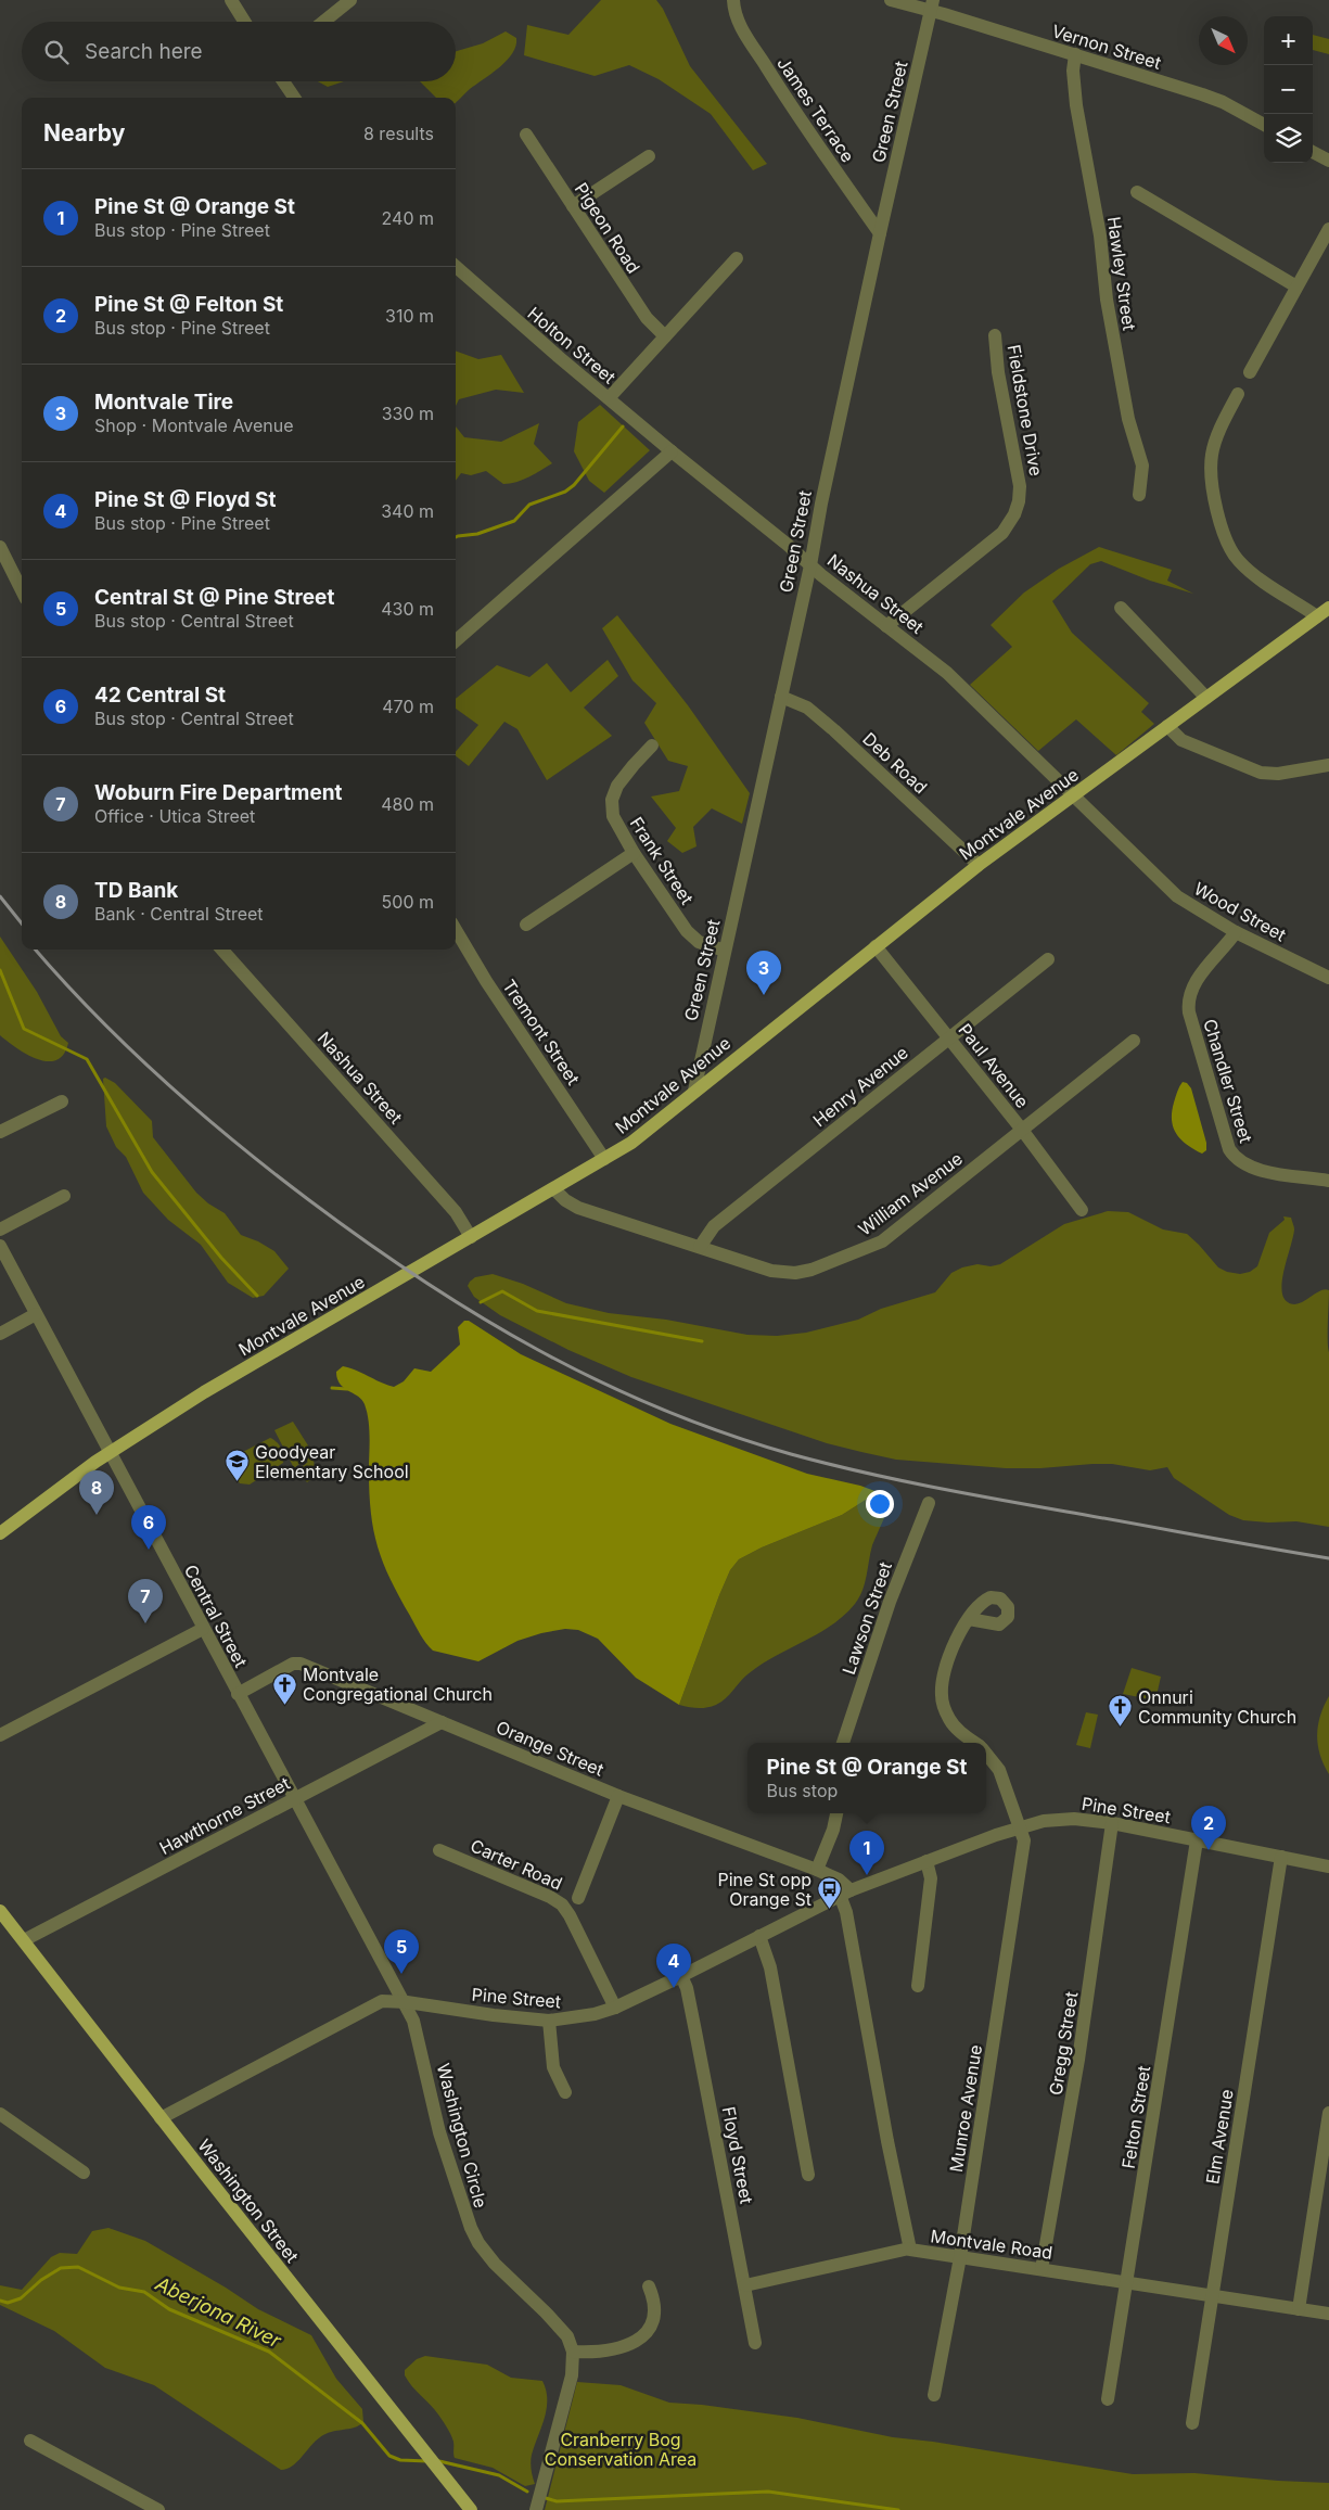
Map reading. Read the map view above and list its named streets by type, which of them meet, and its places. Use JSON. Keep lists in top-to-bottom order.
{
  "streets": {
    "main road": ["Montvale Avenue", "Washington Street"],
    "street": [
      "Vernon Street",
      "James Terrace",
      "Green Street",
      "Pigeon Road",
      "Hawley Street",
      "Holton Street",
      "Fieldstone Drive",
      "Nashua Street",
      "Deb Road",
      "Frank Street",
      "Wood Street",
      "Tremont Street",
      "Paul Avenue",
      "Chandler Street",
      "Henry Avenue",
      "William Avenue",
      "Central Street",
      "Lawson Street",
      "Orange Street",
      "Pine Street",
      "Hawthorne Street",
      "Carter Road",
      "Gregg Street",
      "Munroe Avenue",
      "Felton Street",
      "Washington Circle",
      "Elm Avenue",
      "Floyd Street",
      "Montvale Road"
    ]
  },
  "crossings": [
    ["Vernon Street", "Green Street"],
    ["Vernon Street", "Hawley Street"],
    ["James Terrace", "Green Street"],
    ["Green Street", "Nashua Street"],
    ["Green Street", "Deb Road"],
    ["Green Street", "Montvale Avenue"],
    ["Green Street", "Frank Street"],
    ["Holton Street", "Nashua Street"],
    ["Fieldstone Drive", "Nashua Street"],
    ["Nashua Street", "Montvale Avenue"],
    ["Nashua Street", "Wood Street"],
    ["Deb Road", "Montvale Avenue"],
    ["Montvale Avenue", "Wood Street"],
    ["Montvale Avenue", "Tremont Street"],
    ["Montvale Avenue", "Paul Avenue"],
    ["Montvale Avenue", "William Avenue"],
    ["Montvale Avenue", "Central Street"],
    ["Wood Street", "Chandler Street"],
    ["Paul Avenue", "Henry Avenue"],
    ["Paul Avenue", "William Avenue"],
    ["Henry Avenue", "William Avenue"],
    ["Central Street", "Orange Street"],
    ["Central Street", "Pine Street"],
    ["Central Street", "Hawthorne Street"],
    ["Central Street", "Washington Circle"],
    ["Orange Street", "Pine Street"],
    ["Orange Street", "Hawthorne Street"],
    ["Orange Street", "Montvale Road"],
    ["Pine Street", "Carter Road"],
    ["Pine Street", "Gregg Street"],
    ["Pine Street", "Munroe Avenue"],
    ["Pine Street", "Felton Street"],
    ["Pine Street", "Washington Circle"],
    ["Pine Street", "Elm Avenue"],
    ["Pine Street", "Floyd Street"],
    ["Pine Street", "Montvale Road"],
    ["Hawthorne Street", "Washington Street"],
    ["Gregg Street", "Montvale Road"],
    ["Munroe Avenue", "Montvale Road"],
    ["Felton Street", "Montvale Road"],
    ["Elm Avenue", "Montvale Road"]
  ],
  "water": ["Aberjona River"],
  "parks": ["Cranberry Bog Conservation Area"],
  "places": {
    "school or university": ["Goodyear Elementary School"],
    "church": ["Montvale Congregational Church", "Onnuri Community Church"],
    "bus stop": ["Pine St opp Orange St"]
  },
  "north": "bottom right",
  "page": {
    "map_buttons": ["+", "−"],
    "search": "Search here",
    "heading": ["Nearby", "8 results"],
    "list": [
      {
        "mark": "1",
        "name": "Pine St @ Orange St",
        "note": "Bus stop · Pine Street",
        "value": "240 m"
      },
      {
        "mark": "2",
        "name": "Pine St @ Felton St",
        "note": "Bus stop · Pine Street",
        "value": "310 m"
      },
      {
        "mark": "3",
        "name": "Montvale Tire",
        "note": "Shop · Montvale Avenue",
        "value": "330 m"
      },
      {
        "mark": "4",
        "name": "Pine St @ Floyd St",
        "note": "Bus stop · Pine Street",
        "value": "340 m"
      },
      {
        "mark": "5",
        "name": "Central St @ Pine Street",
        "note": "Bus stop · Central Street",
        "value": "430 m"
      },
      {
        "mark": "6",
        "name": "42 Central St",
        "note": "Bus stop · Central Street",
        "value": "470 m"
      },
      {
        "mark": "7",
        "name": "Woburn Fire Department",
        "note": "Office · Utica Street",
        "value": "480 m"
      },
      {
        "mark": "8",
        "name": "TD Bank",
        "note": "Bank · Central Street",
        "value": "500 m"
      }
    ],
    "pins": [
      "3",
      "8",
      "6",
      "7",
      "2",
      "1",
      "5",
      "4"
    ],
    "popup": ["Pine St @ Orange St", "Bus stop"]
  }
}
